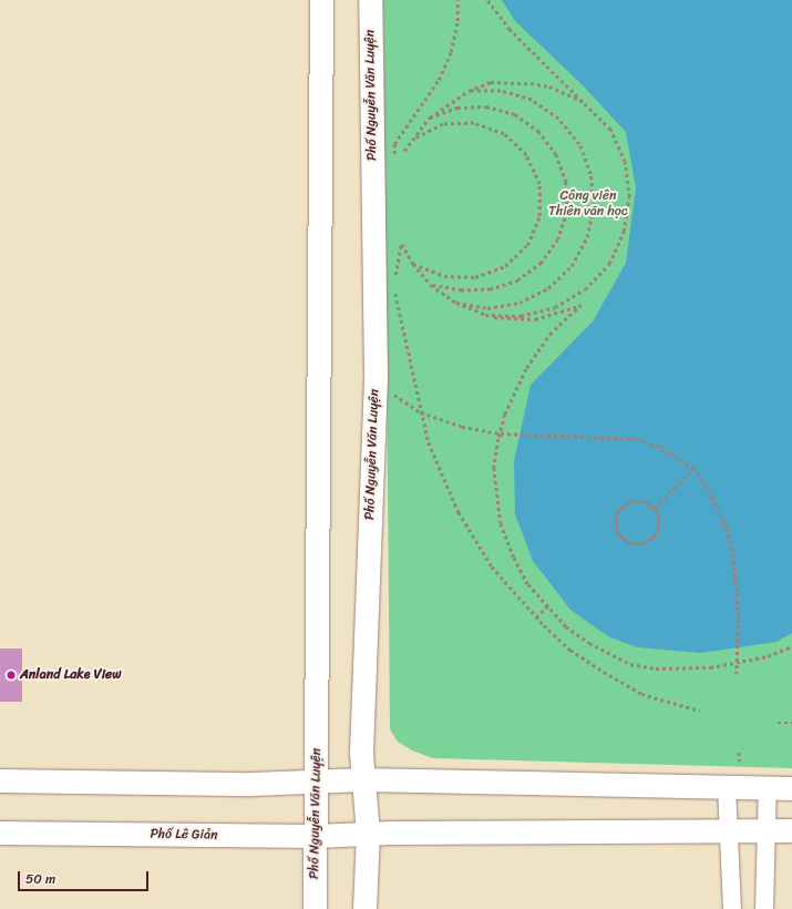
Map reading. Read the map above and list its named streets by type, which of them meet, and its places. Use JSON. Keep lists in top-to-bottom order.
{
  "streets": {
    "main road": ["Phố Nguyễn Văn Luyện", "Phố Lê Giản"]
  },
  "crossings": [
    ["Phố Nguyễn Văn Luyện", "Phố Lê Giản"]
  ],
  "parks": ["Công viên Thiên văn học"],
  "places": ["Anland Lake View"],
  "scale_bar": "50 m"
}
